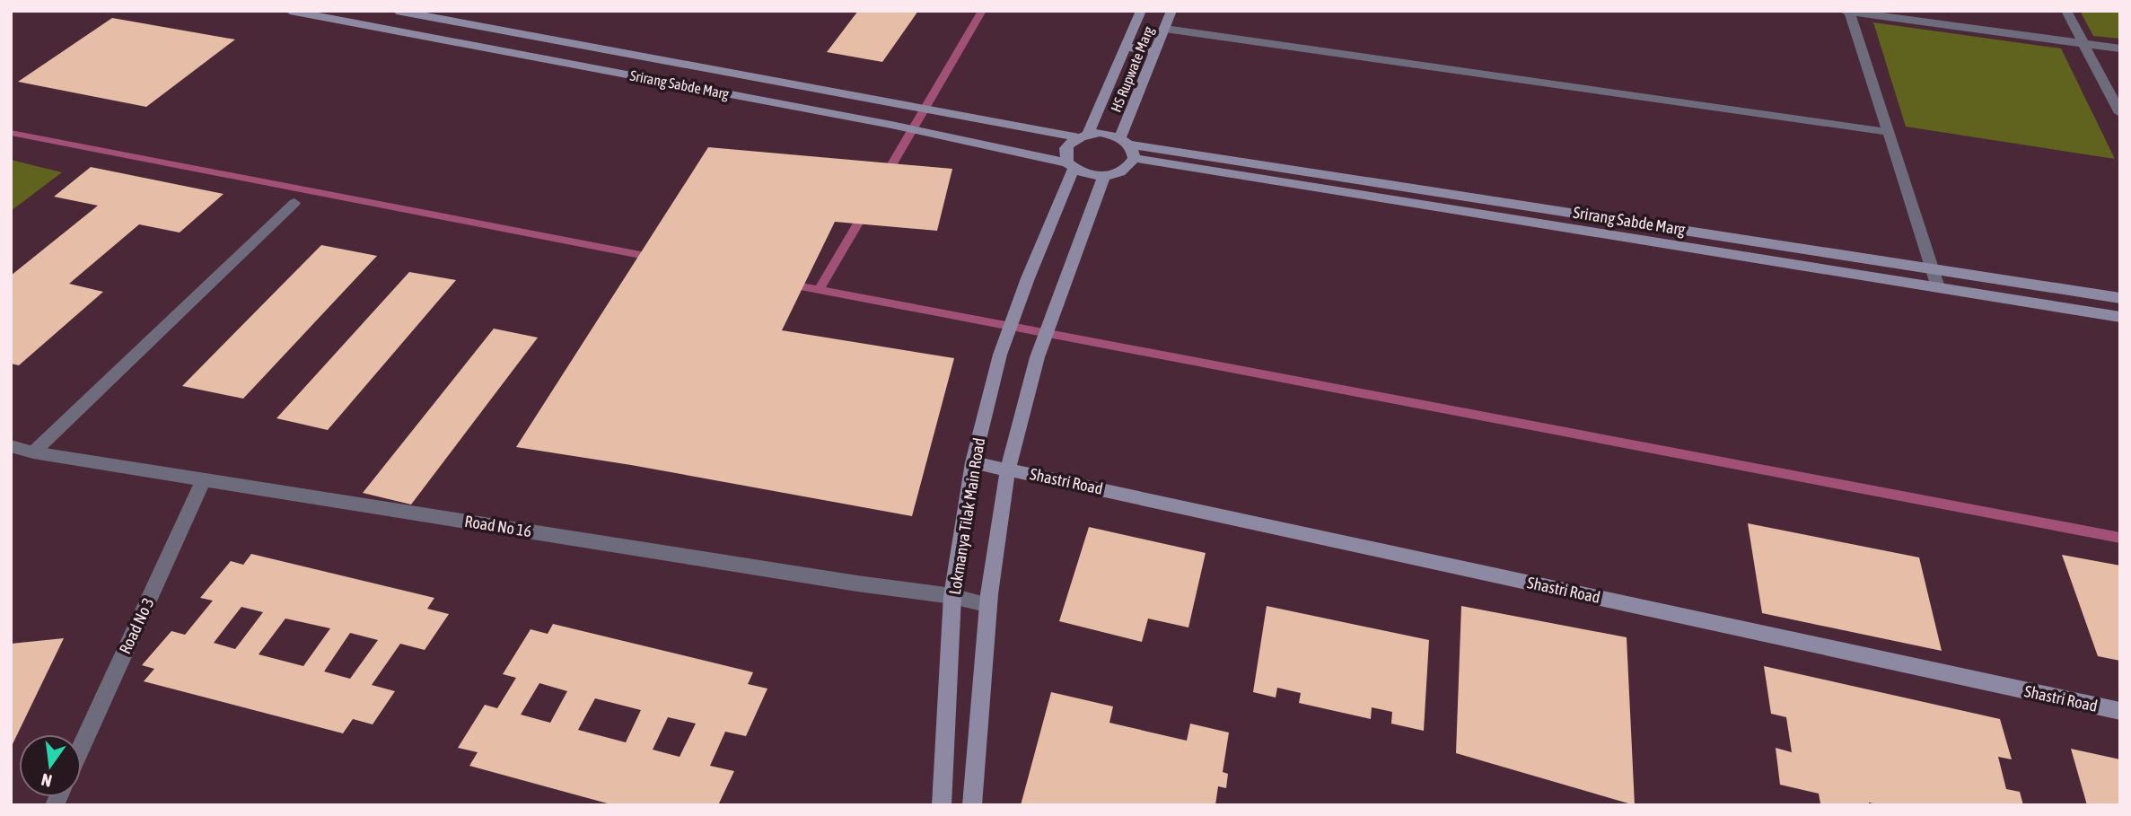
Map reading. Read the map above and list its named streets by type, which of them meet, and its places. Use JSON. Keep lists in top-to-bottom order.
{
  "streets": {
    "street": [
      "HS Rupwate Marg",
      "Srirang Sabde Marg",
      "Shastri Road",
      "Lokmanya Tilak Main Road",
      "Road No 16",
      "Road No 3"
    ]
  },
  "crossings": [
    ["HS Rupwate Marg", "Srirang Sabde Marg"],
    ["HS Rupwate Marg", "Lokmanya Tilak Main Road"],
    ["Srirang Sabde Marg", "Lokmanya Tilak Main Road"],
    ["Shastri Road", "Lokmanya Tilak Main Road"],
    ["Lokmanya Tilak Main Road", "Road No 16"],
    ["Road No 16", "Road No 3"]
  ],
  "north": "bottom"
}
